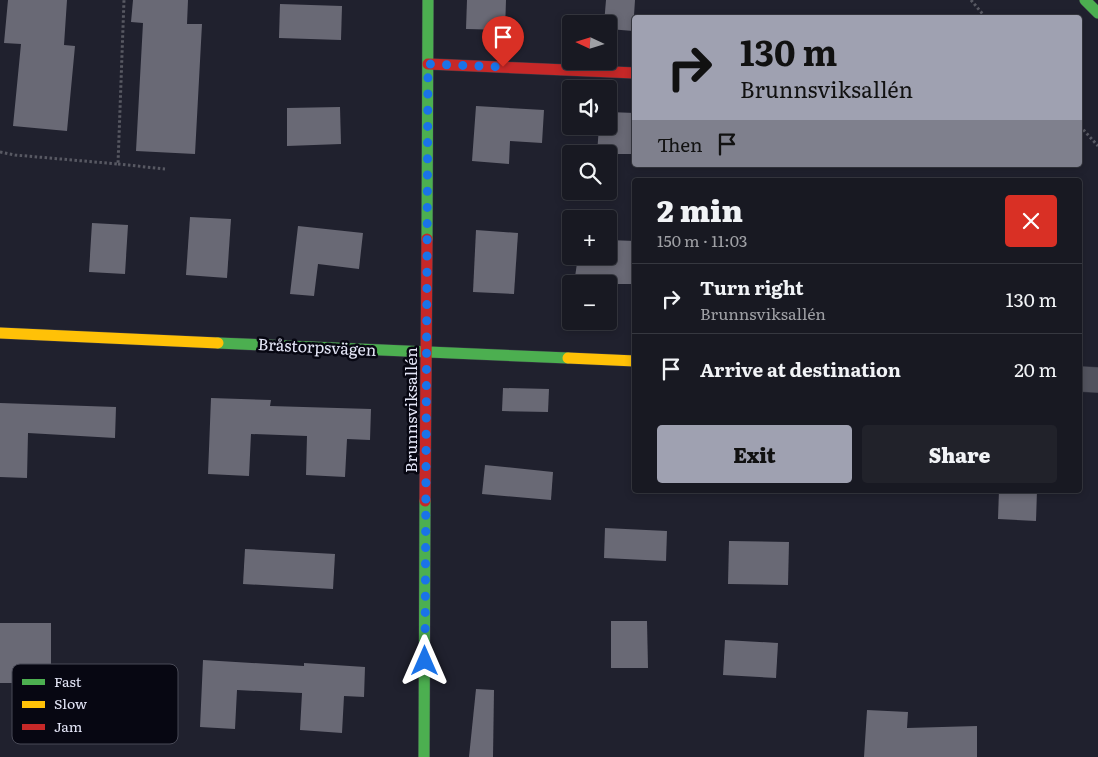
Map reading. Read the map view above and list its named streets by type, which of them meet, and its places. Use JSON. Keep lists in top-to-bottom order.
{
  "streets": {
    "street": ["Bråstorpsvägen", "Brunnsviksallén"]
  },
  "crossings": [
    ["Bråstorpsvägen", "Brunnsviksallén"]
  ],
  "legend": ["Fast", "Slow", "Jam"],
  "north": "left",
  "page": {
    "map_buttons": ["+", "−"],
    "turn": ["130 m", "Brunnsviksallén"],
    "then": "Then",
    "heading": ["2 min", "150 m · 11:03"],
    "list": [
      {
        "name": "Turn right",
        "note": "Brunnsviksallén",
        "value": "130 m"
      },
      {
        "name": "Arrive at destination",
        "value": "20 m"
      }
    ],
    "buttons": ["Exit", "Share"]
  }
}
